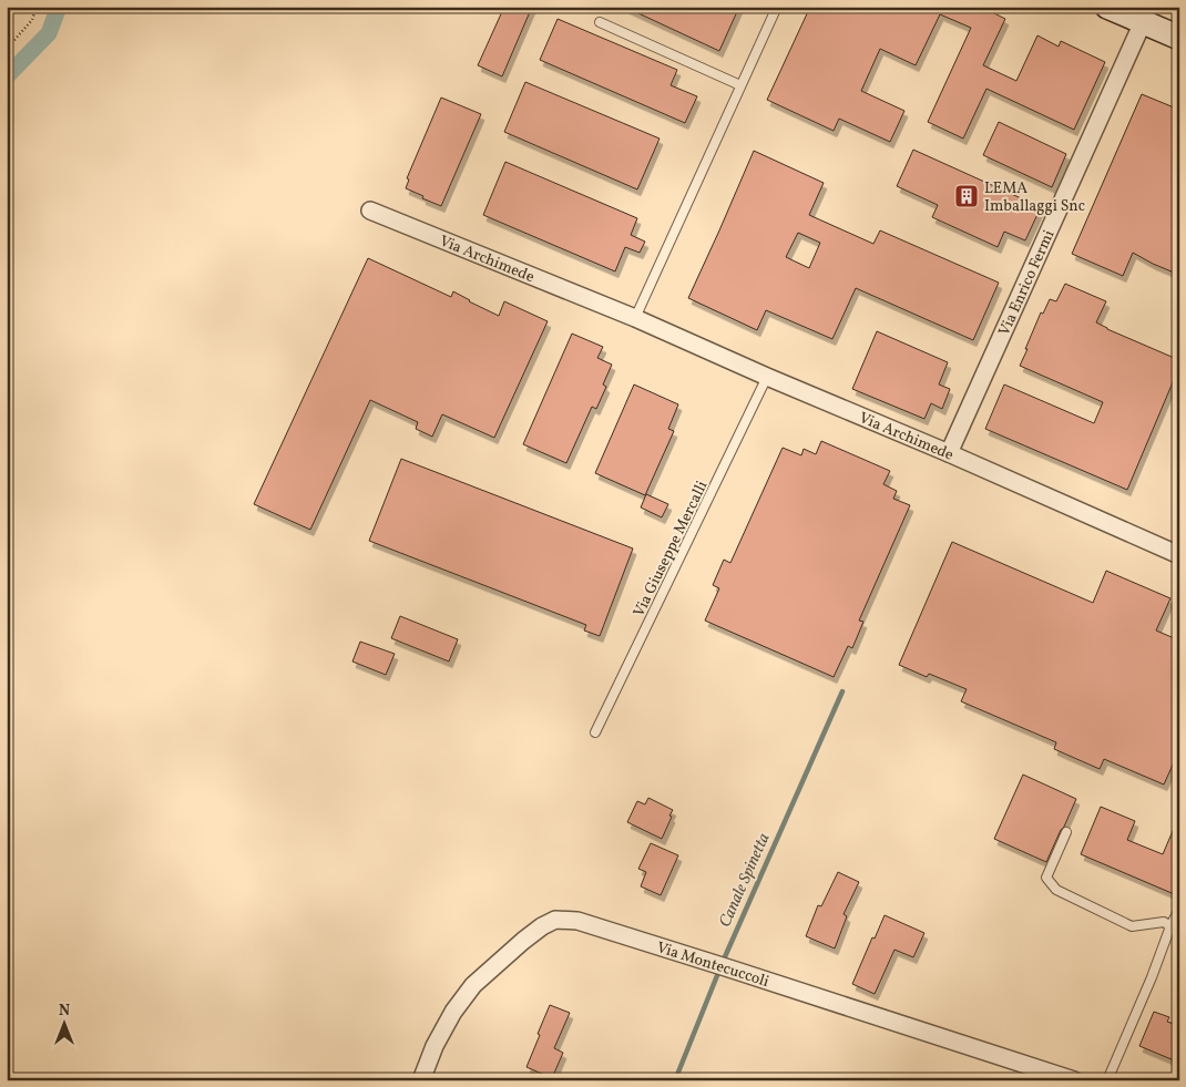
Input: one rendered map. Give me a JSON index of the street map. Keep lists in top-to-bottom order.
{
  "streets": {
    "street": ["Via Archimede", "Via Enrico Fermi", "Via Montecuccoli"],
    "lane": ["Via Giuseppe Mercalli"]
  },
  "crossings": [
    ["Via Archimede", "Via Enrico Fermi"],
    ["Via Archimede", "Via Giuseppe Mercalli"]
  ],
  "water": ["Canale Spinetta"],
  "places": {
    "building": ["LEMA Imballaggi Snc"]
  },
  "north": "top"
}
